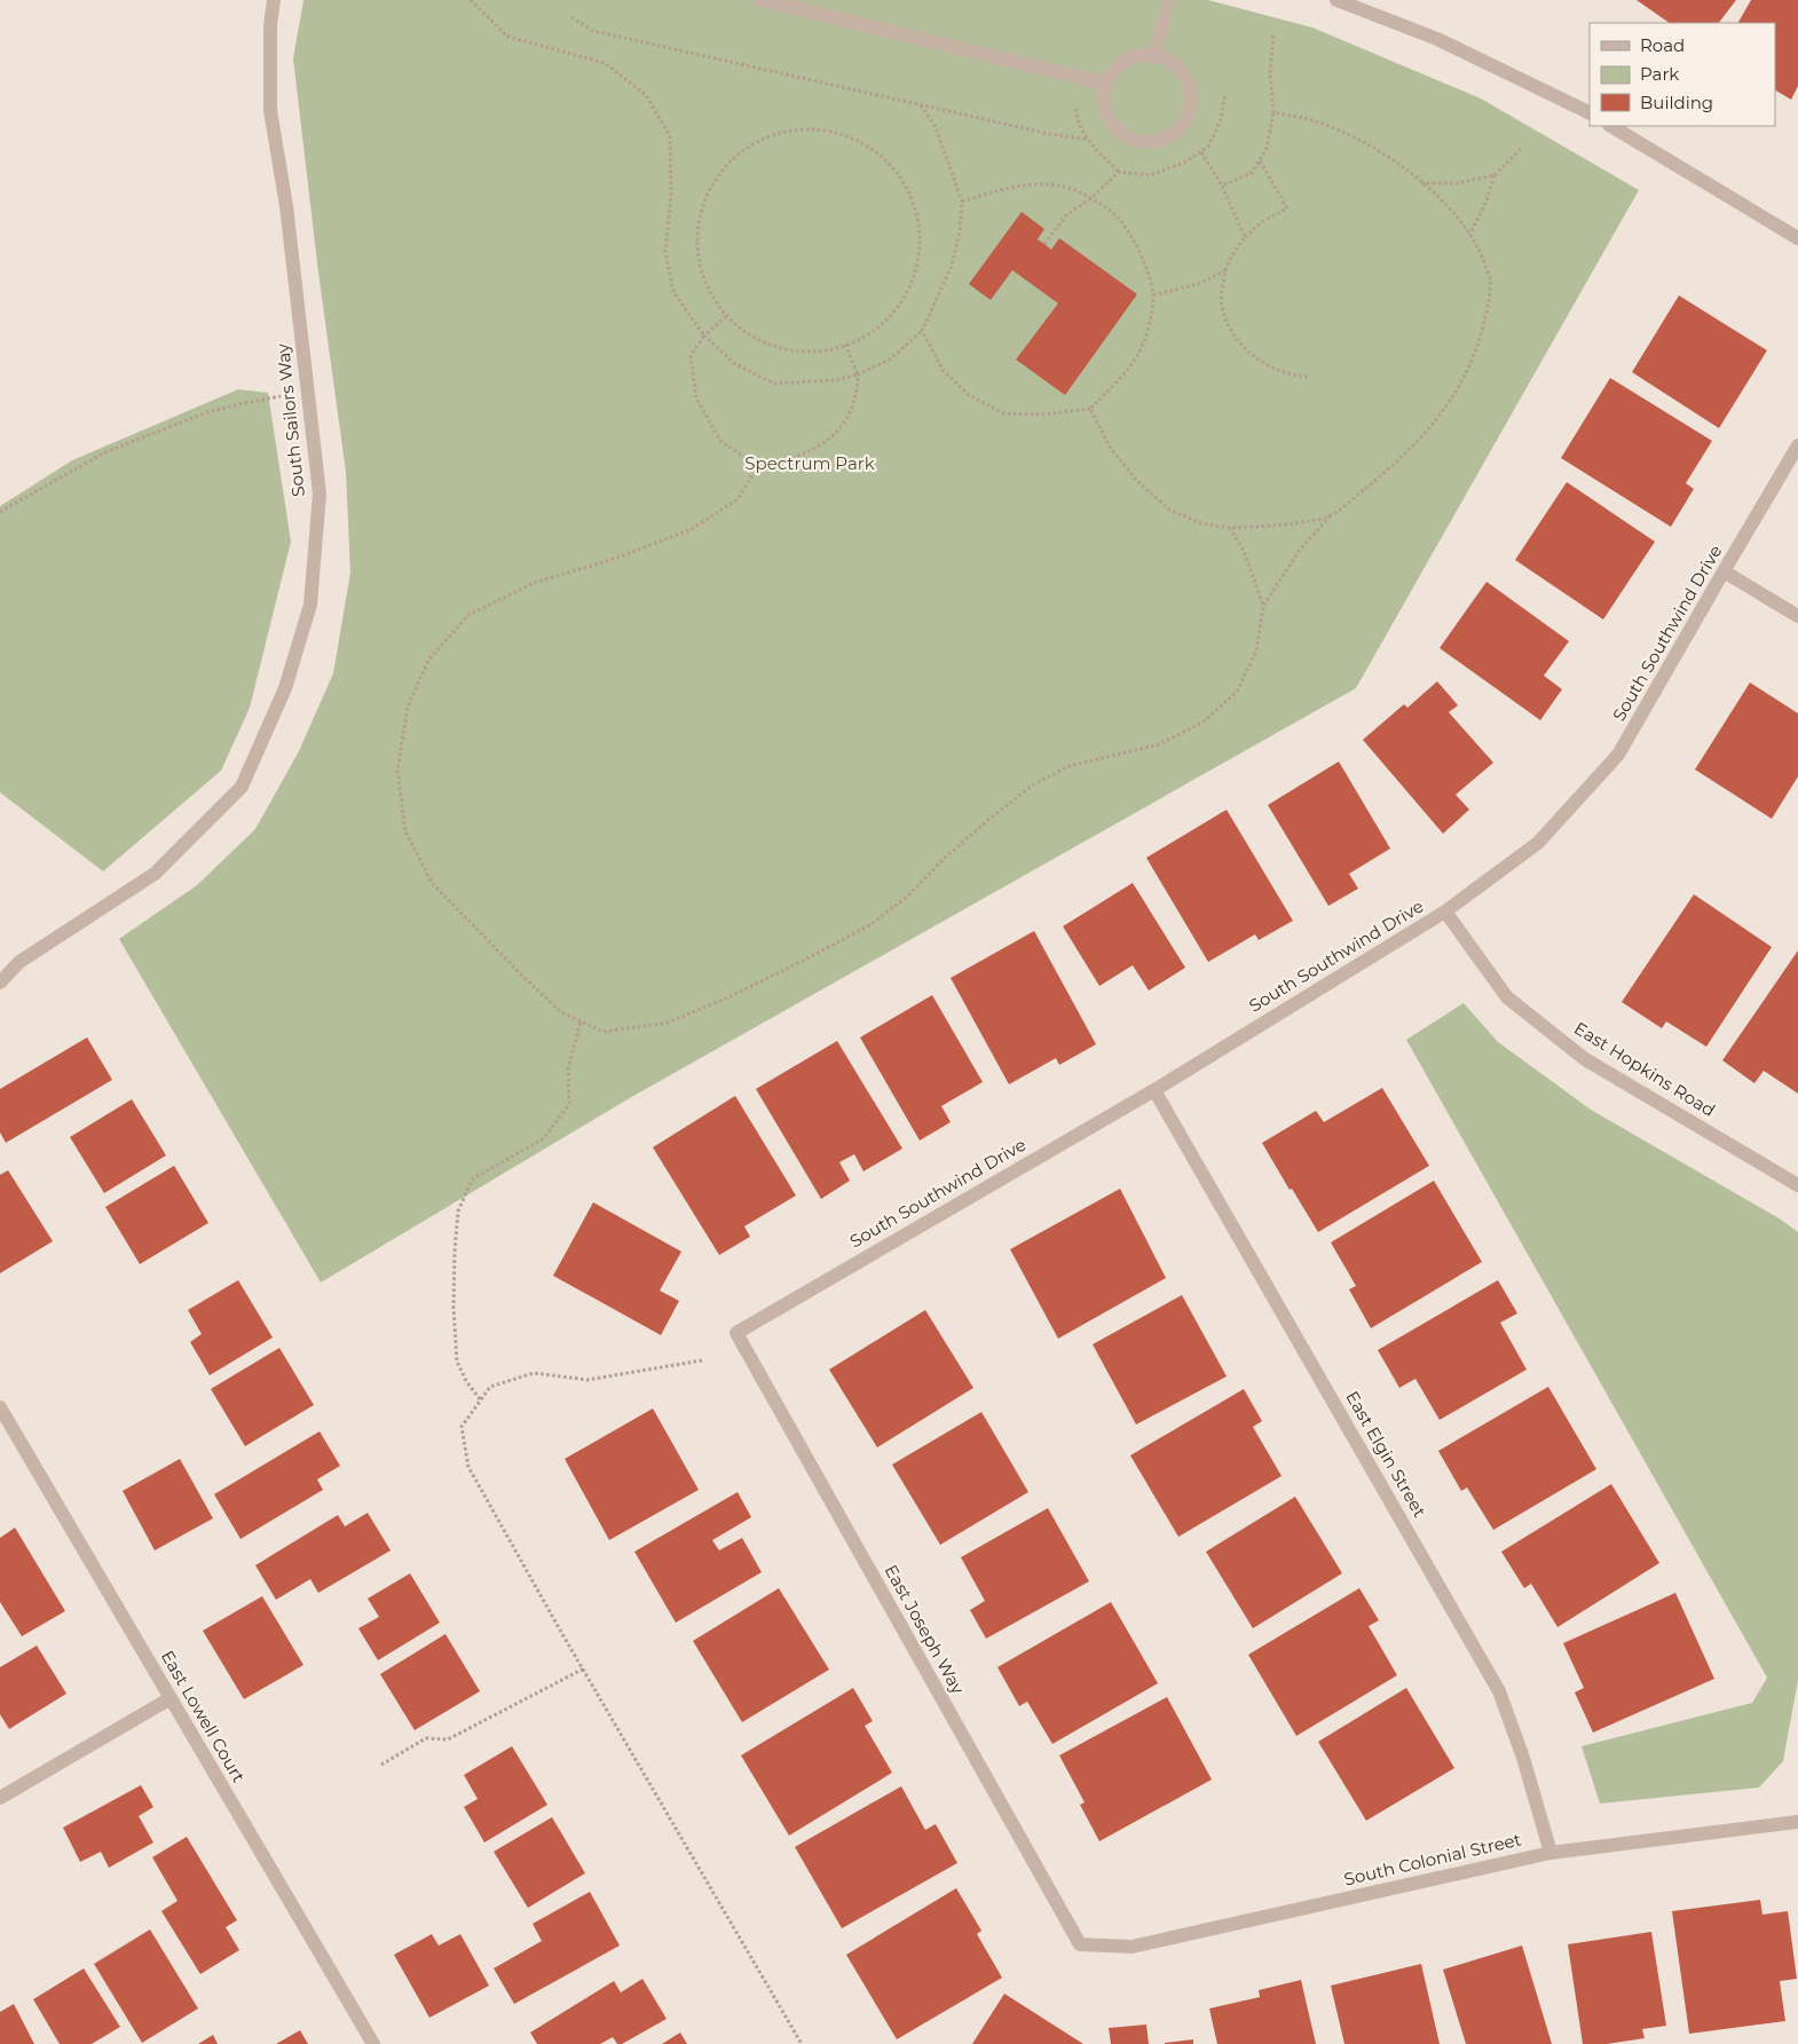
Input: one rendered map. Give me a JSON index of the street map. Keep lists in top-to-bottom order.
{
  "streets": {
    "street": [
      "South Sailors Way",
      "South Southwind Drive",
      "East Hopkins Road",
      "East Elgin Street",
      "East Joseph Way",
      "East Lowell Court",
      "South Colonial Street"
    ]
  },
  "crossings": [
    ["South Southwind Drive", "East Hopkins Road"],
    ["South Southwind Drive", "East Elgin Street"],
    ["South Southwind Drive", "East Joseph Way"],
    ["East Elgin Street", "South Colonial Street"],
    ["East Joseph Way", "South Colonial Street"]
  ],
  "parks": ["Spectrum Park"],
  "legend": ["Road", "Park", "Building"]
}
